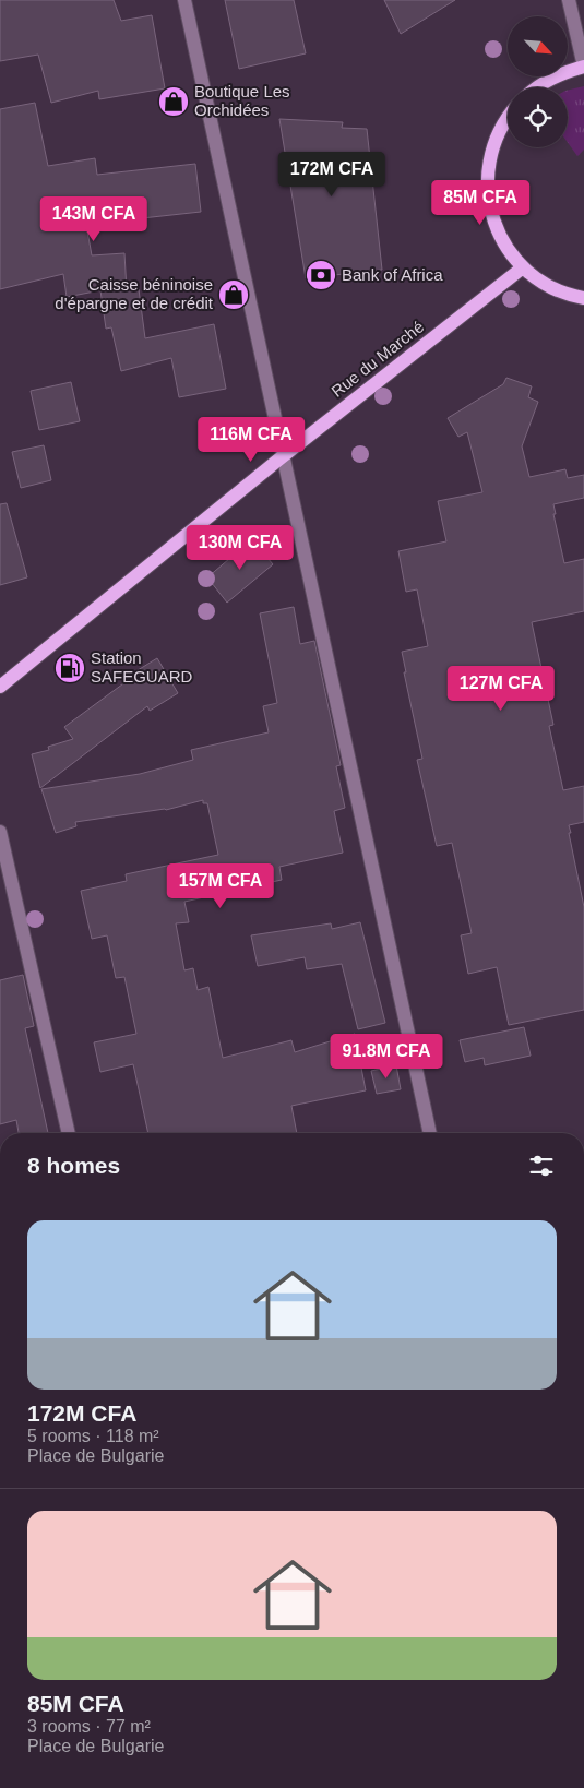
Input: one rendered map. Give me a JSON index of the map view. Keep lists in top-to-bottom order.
{
  "streets": {
    "main road": ["Rue du Marché"]
  },
  "places": {
    "shop": ["Boutique Les Orchidées", "Caisse béninoise d'épargne et de crédit"],
    "bank": ["Bank of Africa"],
    "fuel station": ["Station SAFEGUARD"]
  },
  "north": "bottom right",
  "page": {
    "price": [
      "172M CFA",
      "85M CFA",
      "143M CFA",
      "116M CFA",
      "130M CFA",
      "127M CFA",
      "157M CFA",
      "91.8M CFA"
    ],
    "heading": "8 homes",
    "list": [
      {
        "name": "172M CFA",
        "note": "5 rooms · 118 m² · Place de Bulgarie"
      },
      {
        "name": "85M CFA",
        "note": "3 rooms · 77 m² · Place de Bulgarie"
      }
    ]
  }
}
